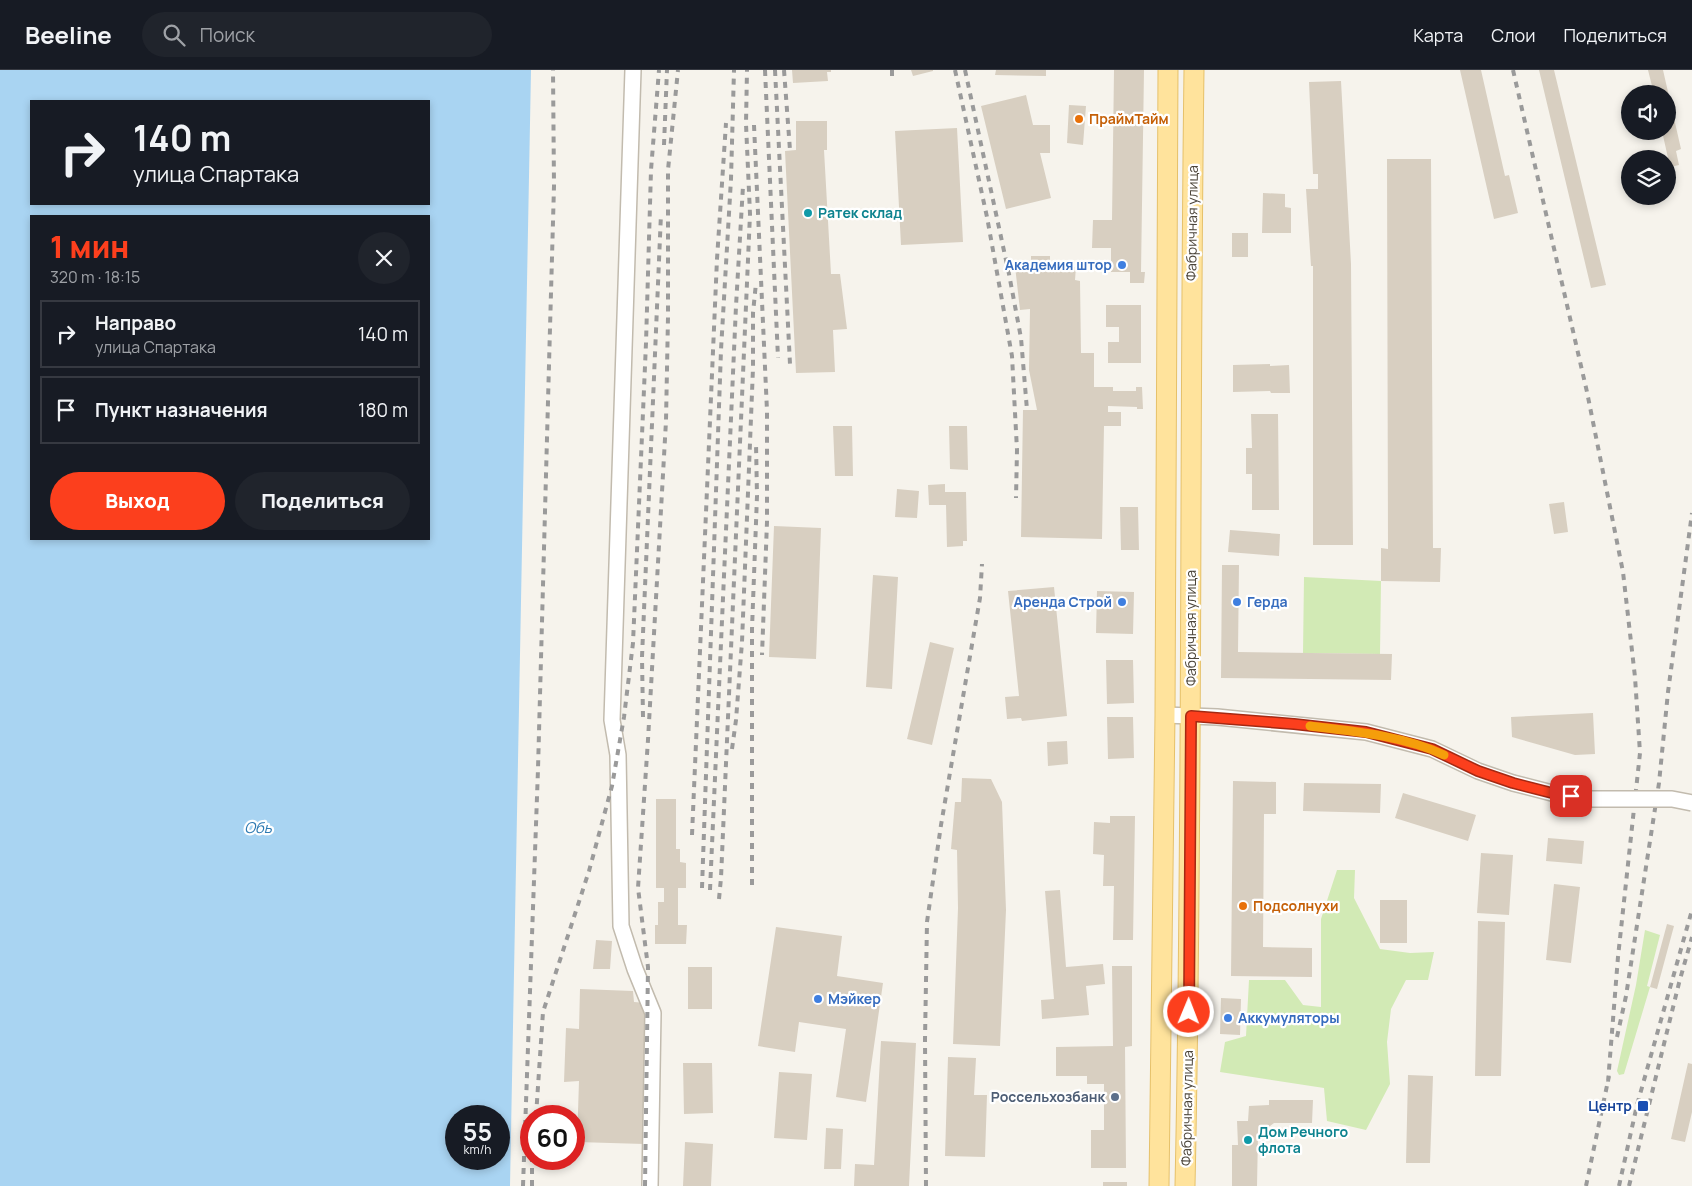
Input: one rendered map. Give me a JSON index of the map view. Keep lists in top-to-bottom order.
{
  "streets": {
    "main road": ["Фабричная улица"]
  },
  "water": ["Обь"],
  "places": {
    "other": [
      "ПраймТайм",
      "Ратек склад",
      "Академия штор",
      "Аренда Строй",
      "Герда",
      "Подсолнухи",
      "Мэйкер",
      "Аккумуляторы",
      "Россельхозбанк",
      "Дом Речного флота"
    ],
    "transit": ["Центр"]
  },
  "page": {
    "header": "Beeline",
    "search": "Поиск",
    "nav": ["Карта", "Слои", "Поделиться"],
    "turn": ["140 m", "улица Спартака"],
    "heading": ["1 мин", "320 m · 18:15"],
    "list": [
      {
        "name": "Направо",
        "note": "улица Спартака",
        "value": "140 m"
      },
      {
        "name": "Пункт назначения",
        "value": "180 m"
      }
    ],
    "buttons": ["Выход", "Поделиться"],
    "speed": "55 km/h",
    "limit": "60"
  }
}
